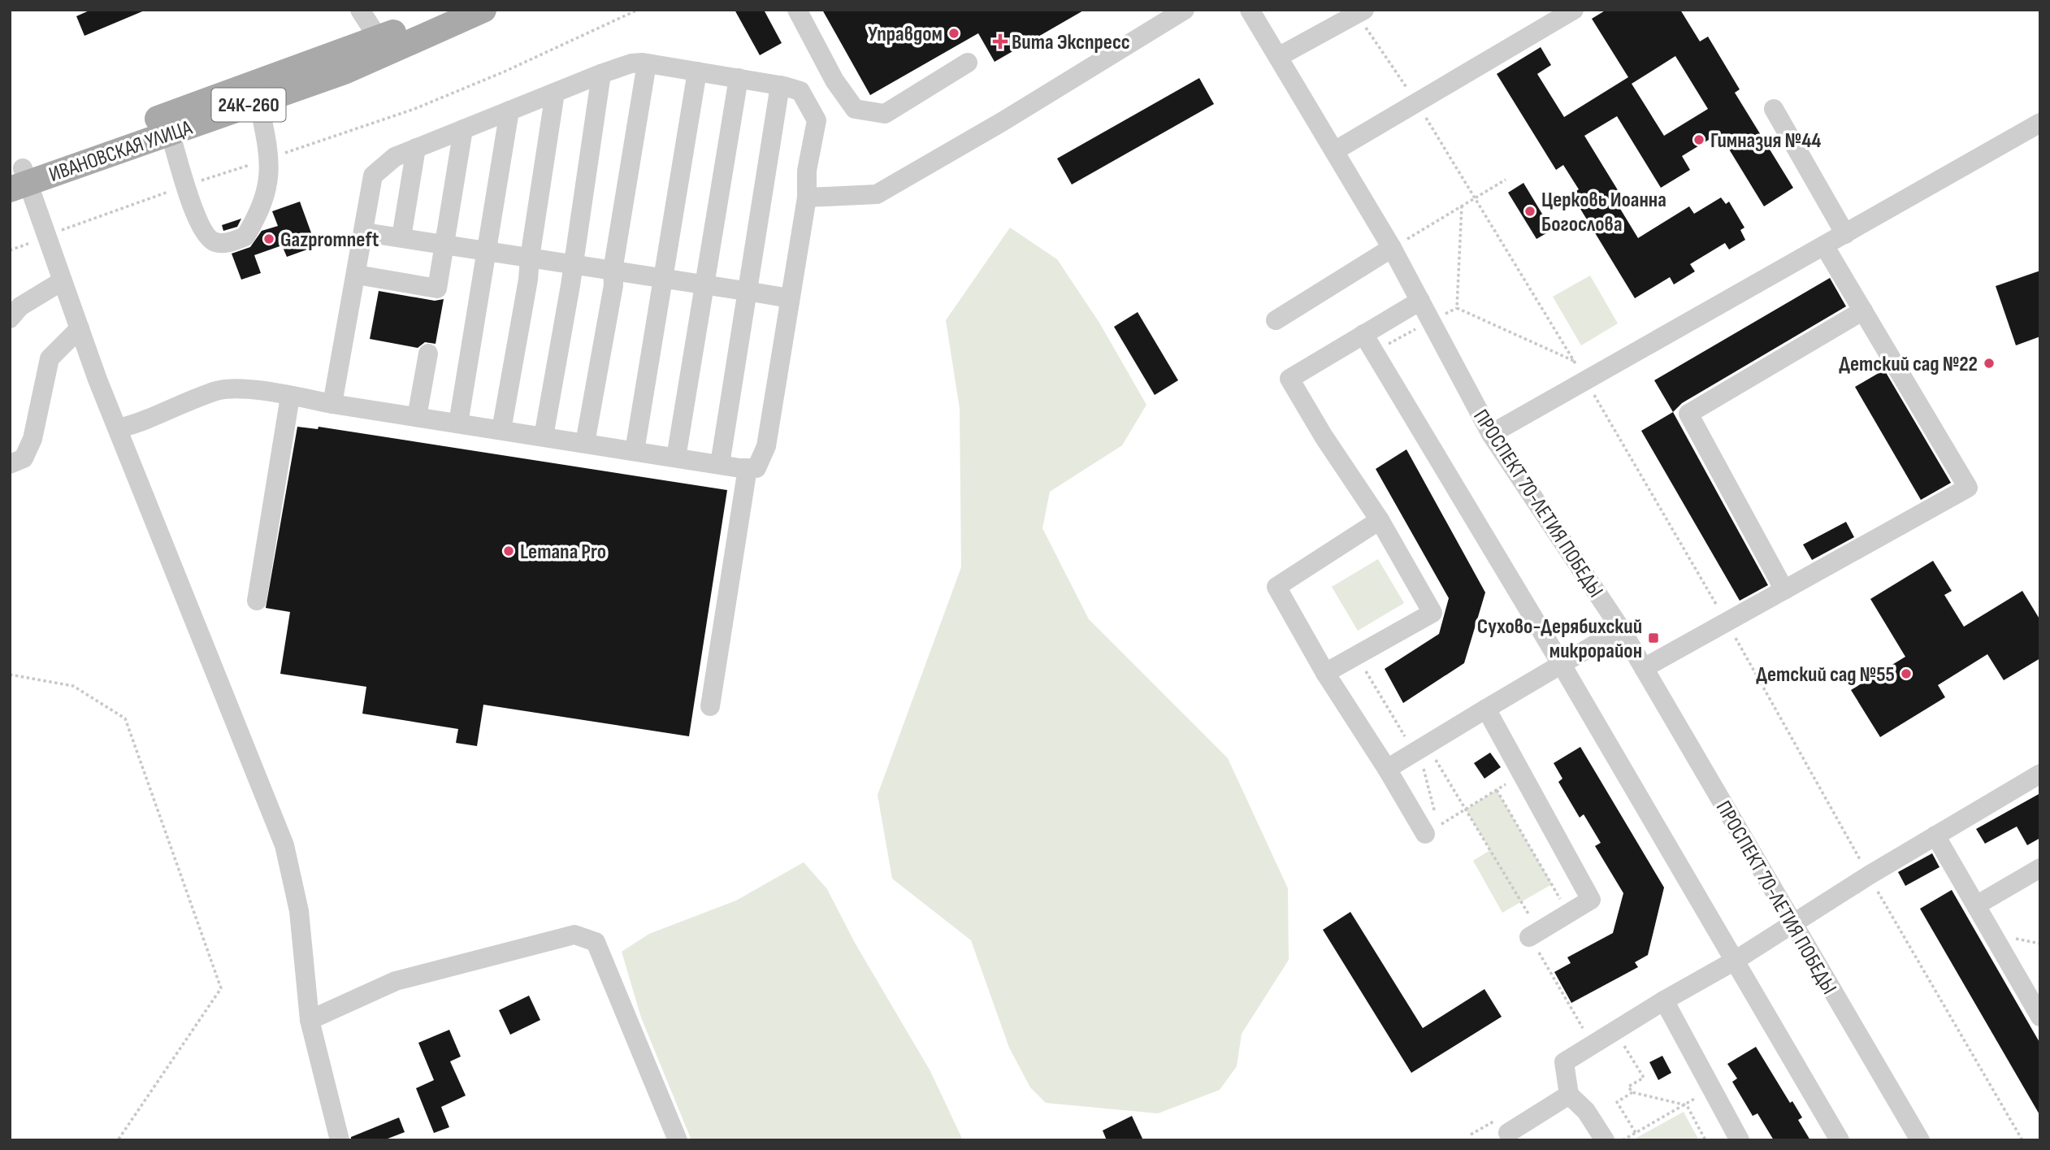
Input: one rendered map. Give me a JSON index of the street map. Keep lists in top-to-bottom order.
{
  "streets": {
    "main road": ["24К-260", "ИВАНОВСКАЯ УЛИЦА"],
    "street": ["ПРОСПЕКТ 70-ЛЕТИЯ ПОБЕДЫ"]
  },
  "crossings": [
    ["24К-260", "ИВАНОВСКАЯ УЛИЦА"]
  ],
  "places": {
    "other": [
      "Управдом",
      "Гимназия №44",
      "Церковь Иоанна Богослова",
      "Gazpromneft",
      "Детский сад №22",
      "Lemana Pro",
      "Детский сад №55"
    ],
    "health": ["Вита Экспресс"],
    "transit": ["Сухово-Дерябихский микрорайон"]
  }
}
